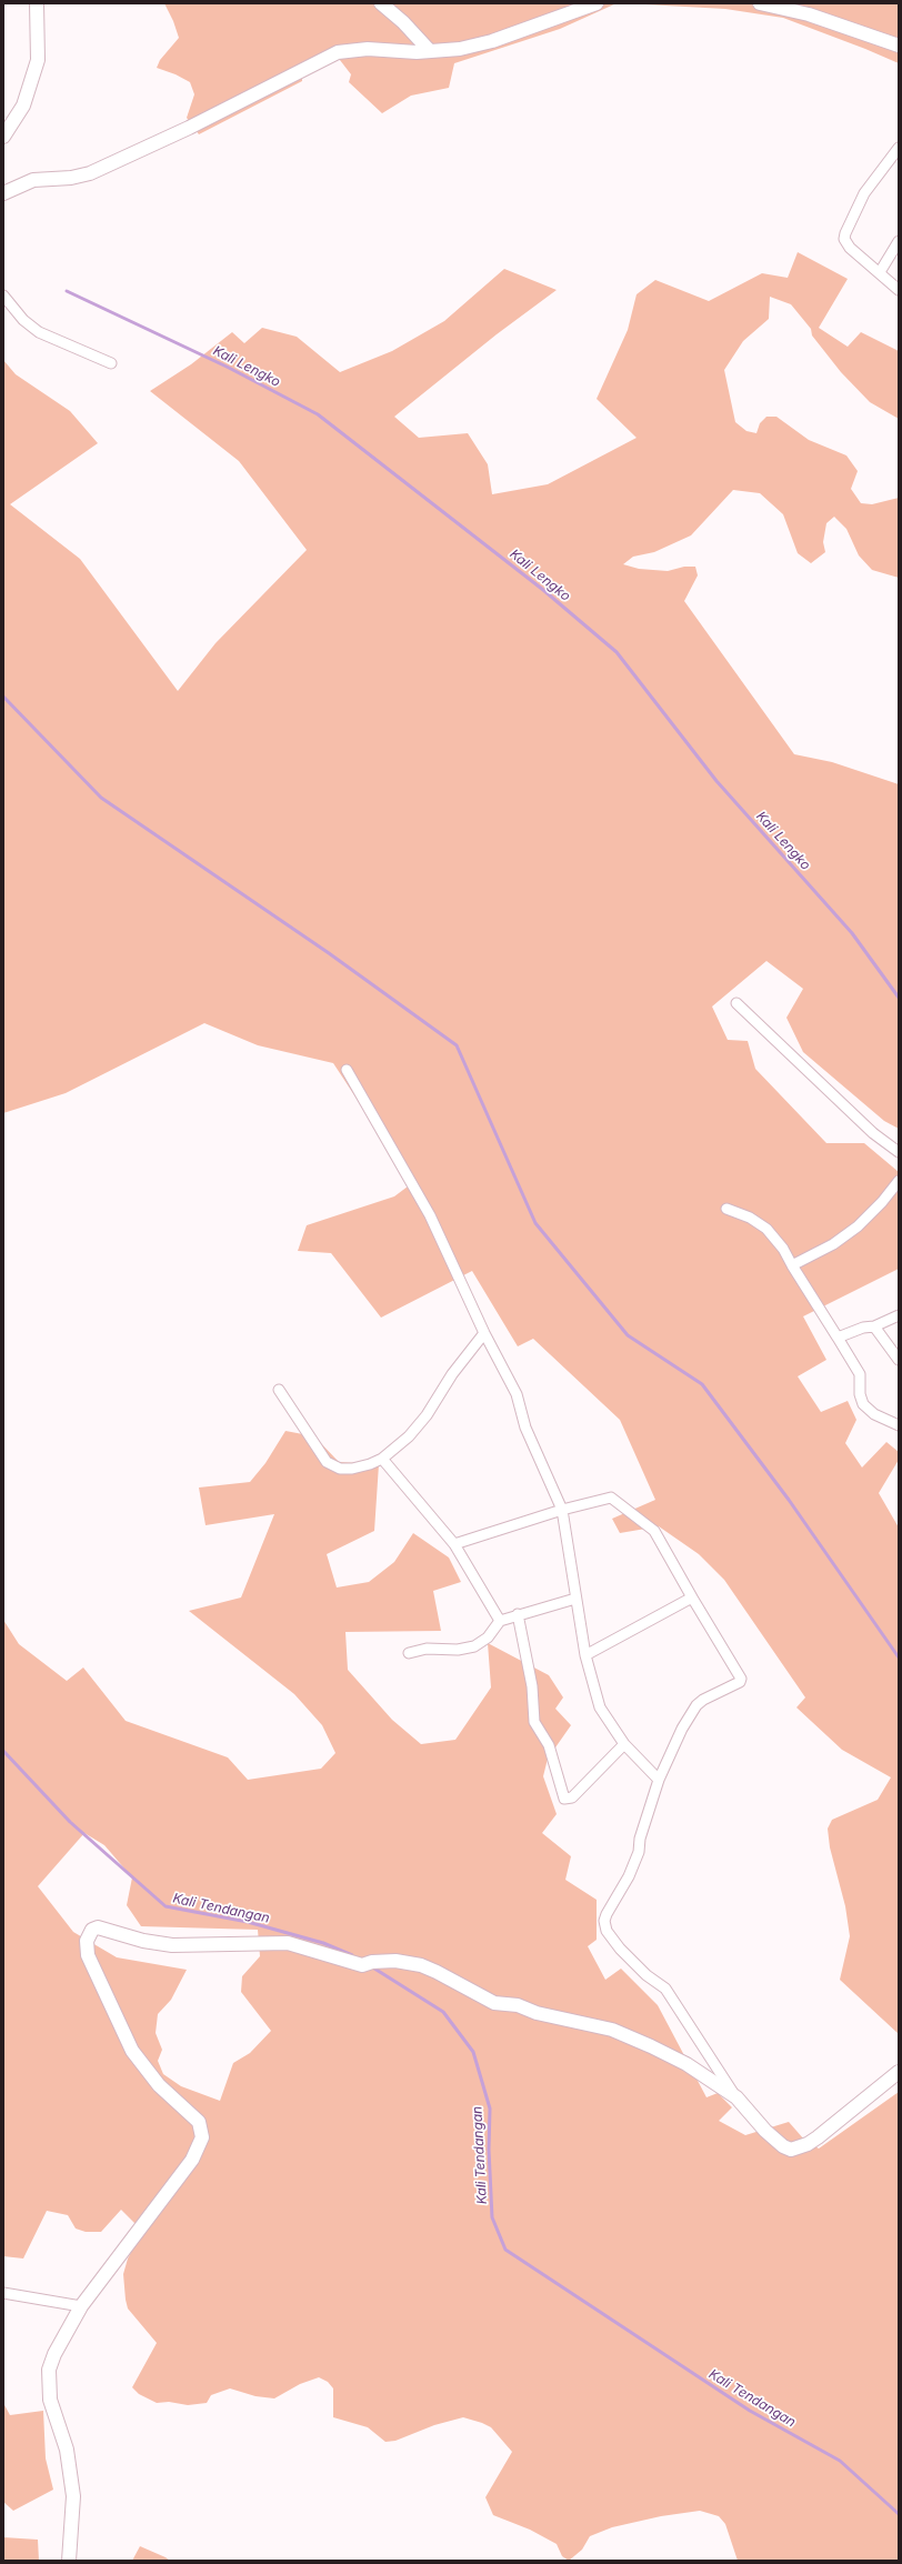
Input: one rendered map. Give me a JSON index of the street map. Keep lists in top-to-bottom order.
{
  "water": ["Kali Lengko", "Kali Tendangan"]
}
